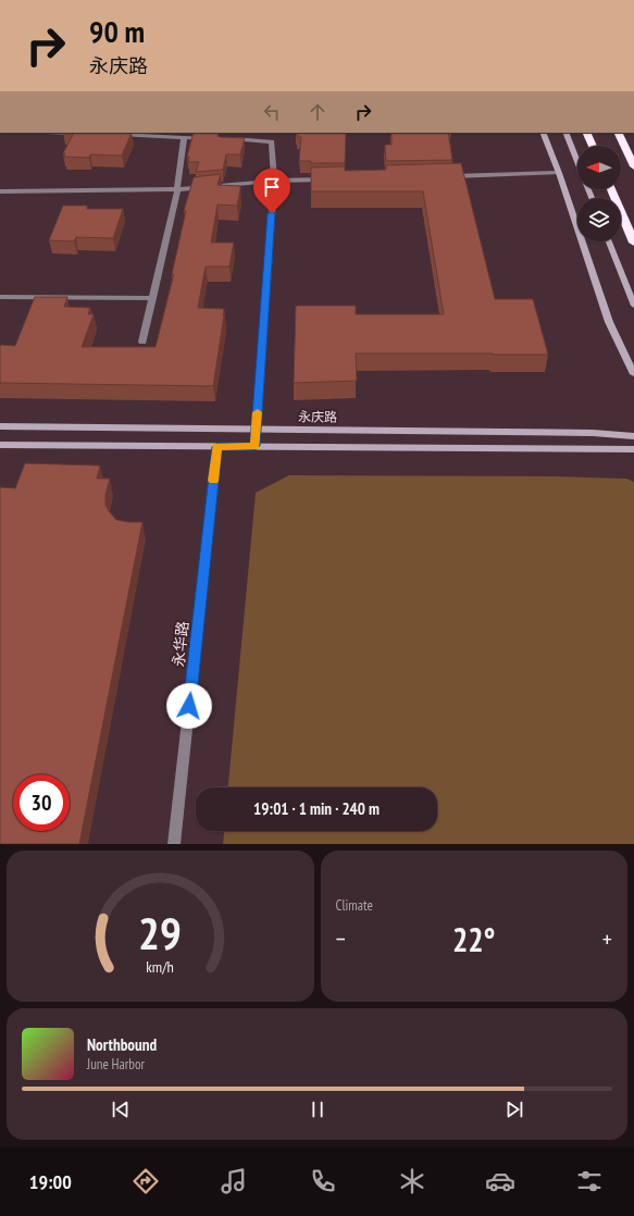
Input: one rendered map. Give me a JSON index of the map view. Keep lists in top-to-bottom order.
{
  "streets": {
    "street": ["永庆路", "永华路"]
  },
  "north": "left",
  "page": {
    "turn": ["90 m", "永庆路"],
    "limit": "30",
    "trip": "19:01 · 1 min · 240 m",
    "tile": "Climate",
    "heat": ["−", "22°", "+"],
    "song": ["Northbound", "June Harbor"],
    "tabs": "19:00",
    "gauge": ["29", "km/h"]
  }
}
